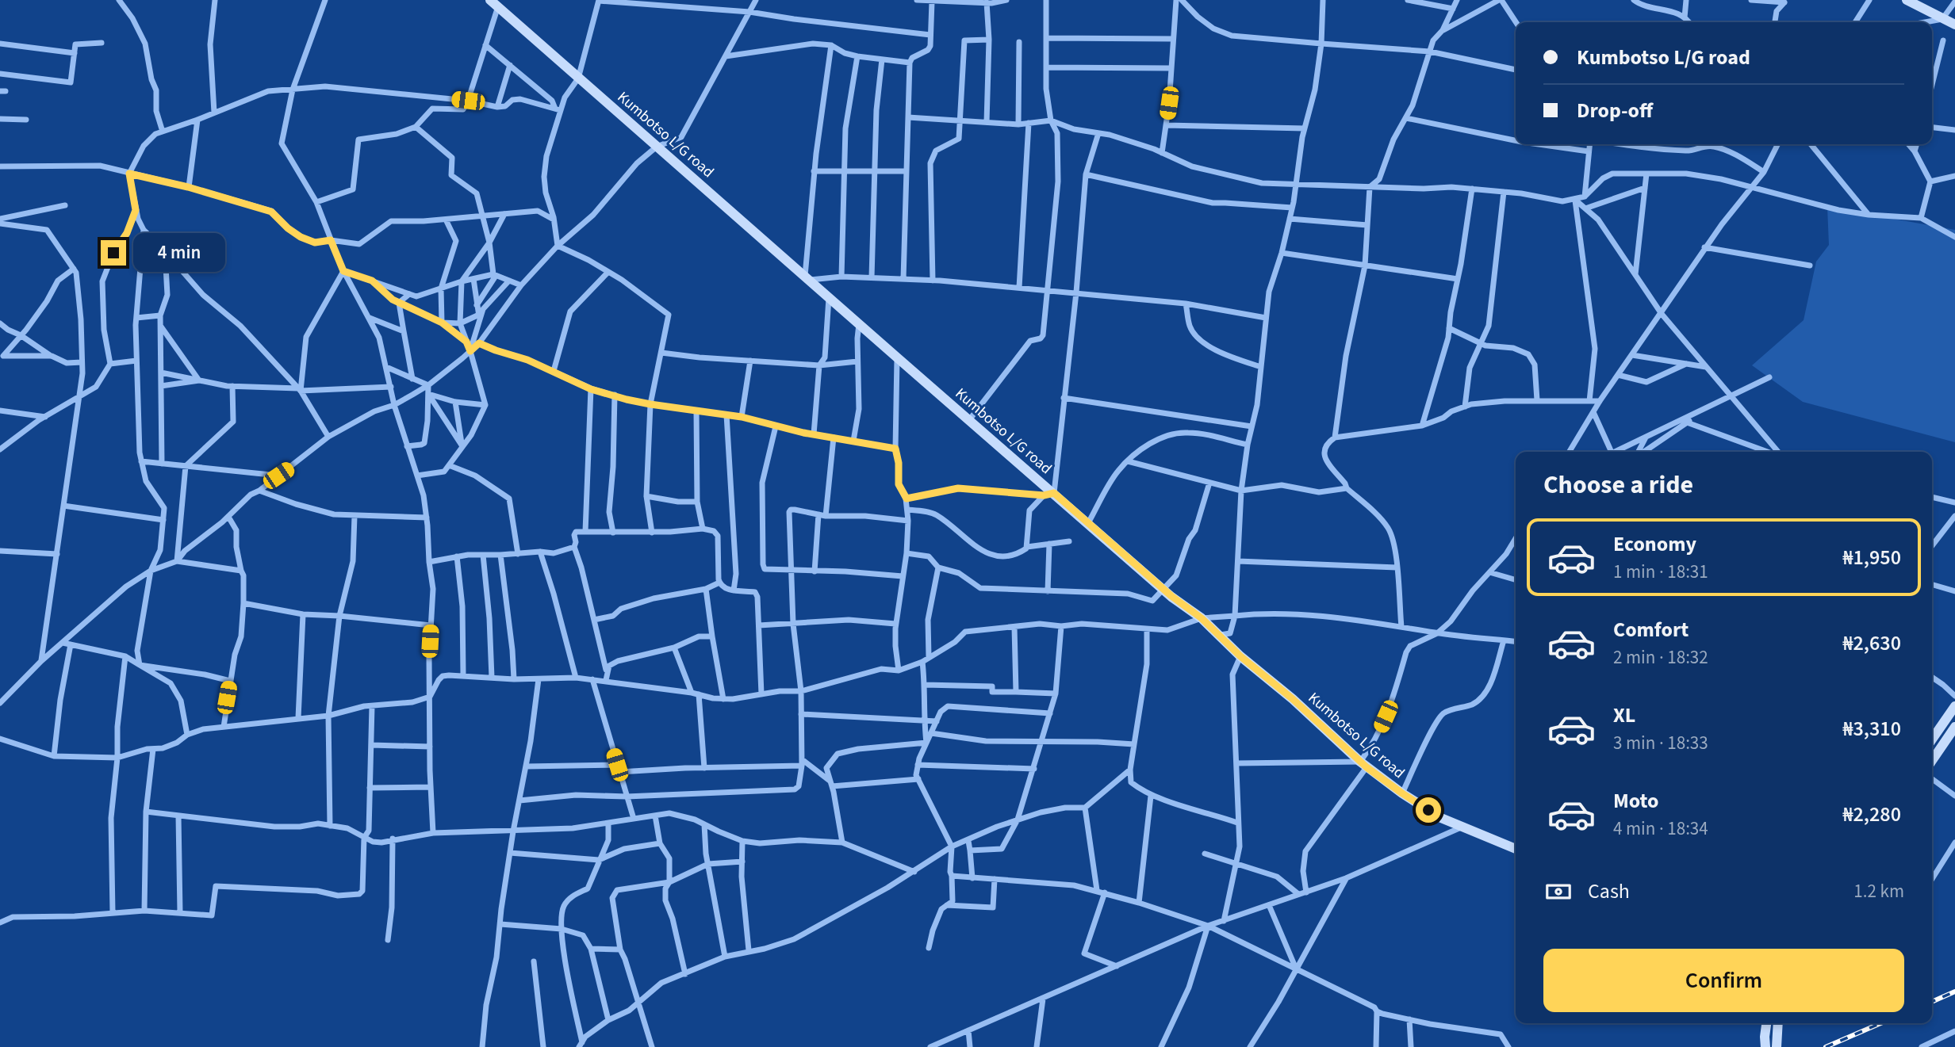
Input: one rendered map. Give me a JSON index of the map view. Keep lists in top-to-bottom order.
{
  "streets": {
    "main road": ["Kumbotso L/G road"]
  },
  "page": {
    "banner": ["Kumbotso L/G road", "Drop-off"],
    "bubble": "4 min",
    "heading": "Choose a ride",
    "list": [
      {
        "name": "Economy",
        "note": "1 min · 18:31",
        "value": "₦1,950"
      },
      {
        "name": "Comfort",
        "note": "2 min · 18:32",
        "value": "₦2,630"
      },
      {
        "name": "XL",
        "note": "3 min · 18:33",
        "value": "₦3,310"
      },
      {
        "name": "Moto",
        "note": "4 min · 18:34",
        "value": "₦2,280"
      }
    ],
    "pay": ["Cash", "1.2 km"],
    "buttons": "Confirm"
  }
}
